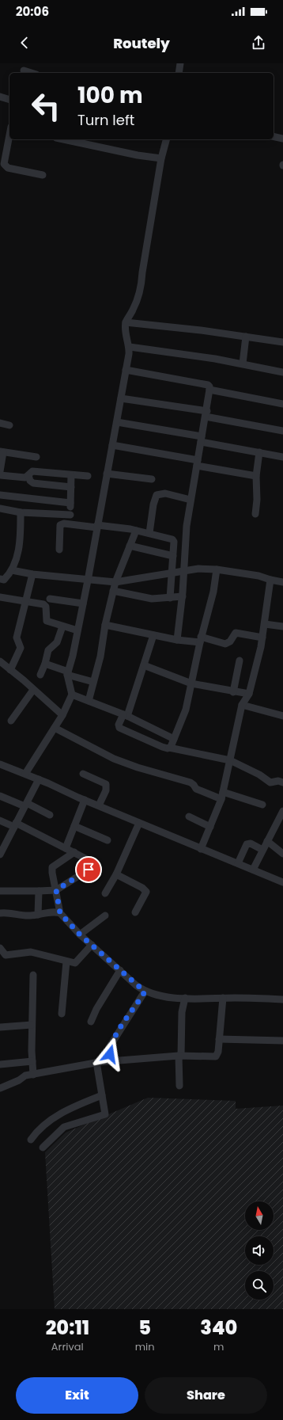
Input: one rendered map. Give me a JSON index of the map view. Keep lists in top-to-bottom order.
{
  "north": "top",
  "page": {
    "status": "20:06",
    "header": "Routely",
    "turn": ["100 m", "Turn left"],
    "eta": [
      "20:11",
      "Arrival",
      "5",
      "min",
      "340",
      "m"
    ],
    "buttons": ["Exit", "Share"]
  }
}
